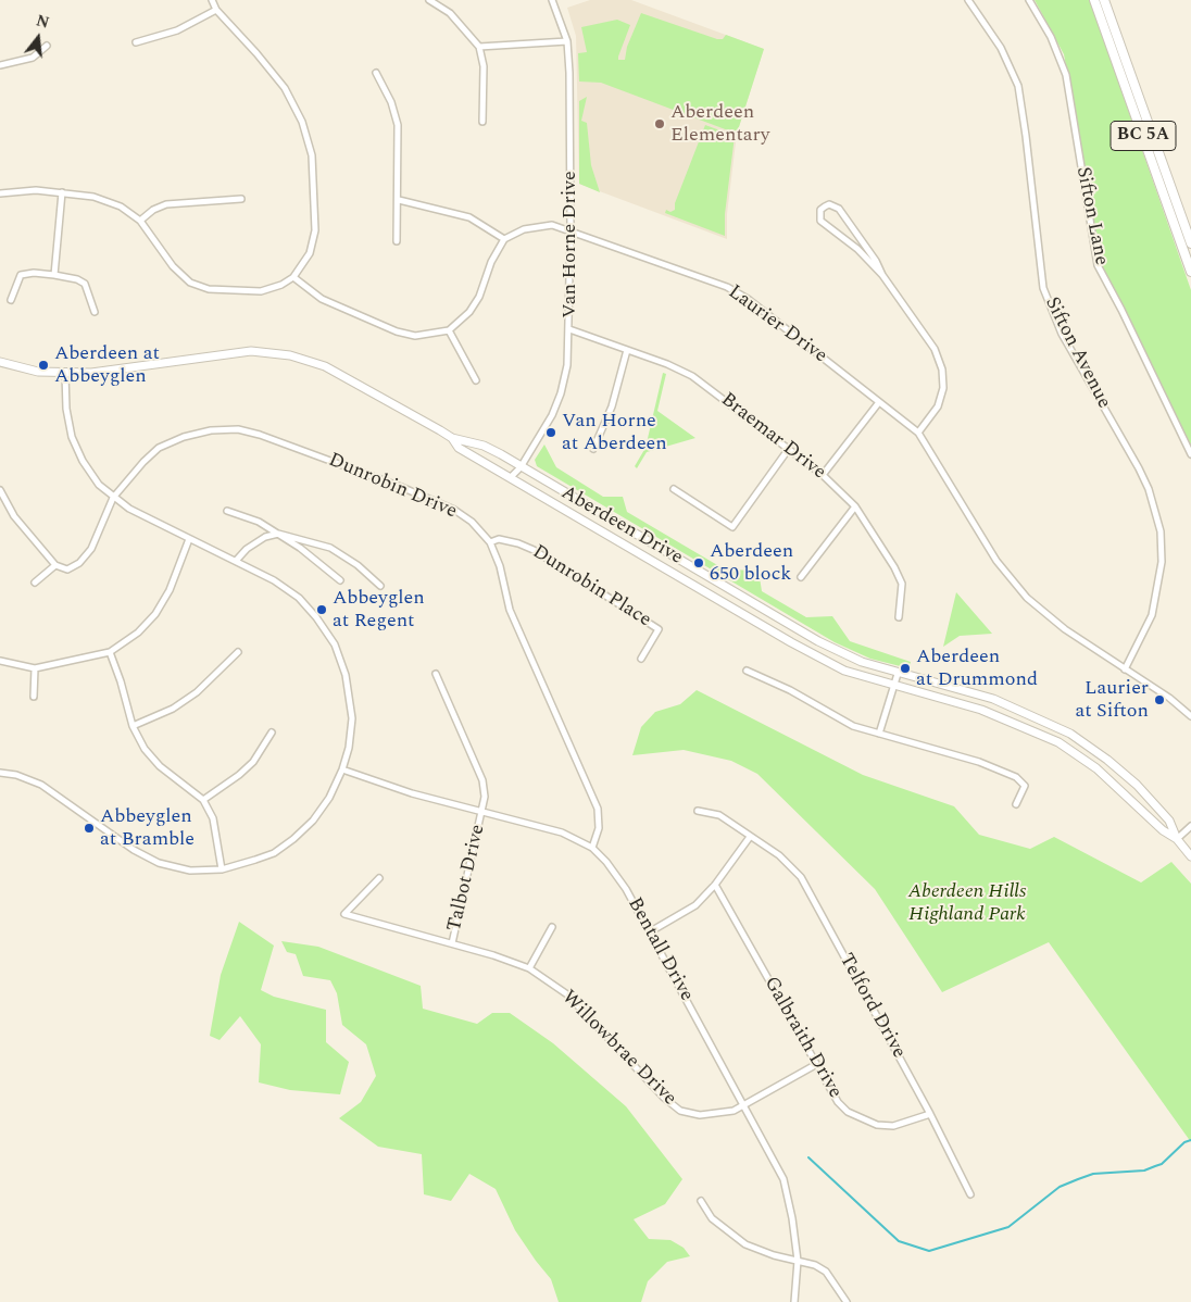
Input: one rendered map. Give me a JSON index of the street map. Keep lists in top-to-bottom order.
{
  "streets": {
    "main road": ["BC 5A", "Aberdeen Drive"],
    "street": [
      "Sifton Lane",
      "Van Horne Drive",
      "Laurier Drive",
      "Sifton Avenue",
      "Braemar Drive",
      "Dunrobin Drive",
      "Dunrobin Place",
      "Talbot Drive",
      "Bentall Drive",
      "Telford Drive",
      "Galbraith Drive",
      "Willowbrae Drive"
    ]
  },
  "crossings": [
    ["Van Horne Drive", "Laurier Drive"],
    ["Van Horne Drive", "Braemar Drive"],
    ["Van Horne Drive", "Aberdeen Drive"],
    ["Laurier Drive", "Sifton Avenue"],
    ["Dunrobin Drive", "Dunrobin Place"],
    ["Dunrobin Drive", "Bentall Drive"],
    ["Talbot Drive", "Bentall Drive"],
    ["Talbot Drive", "Willowbrae Drive"],
    ["Bentall Drive", "Willowbrae Drive"],
    ["Telford Drive", "Galbraith Drive"],
    ["Galbraith Drive", "Willowbrae Drive"]
  ],
  "parks": ["Aberdeen Hills Highland Park"],
  "places": [
    "Aberdeen Elementary",
    "Aberdeen at Abbeyglen",
    "Van Horne at Aberdeen",
    "Aberdeen 650 block",
    "Abbeyglen at Regent",
    "Aberdeen at Drummond",
    "Laurier at Sifton",
    "Abbeyglen at Bramble"
  ],
  "north": "top"
}
